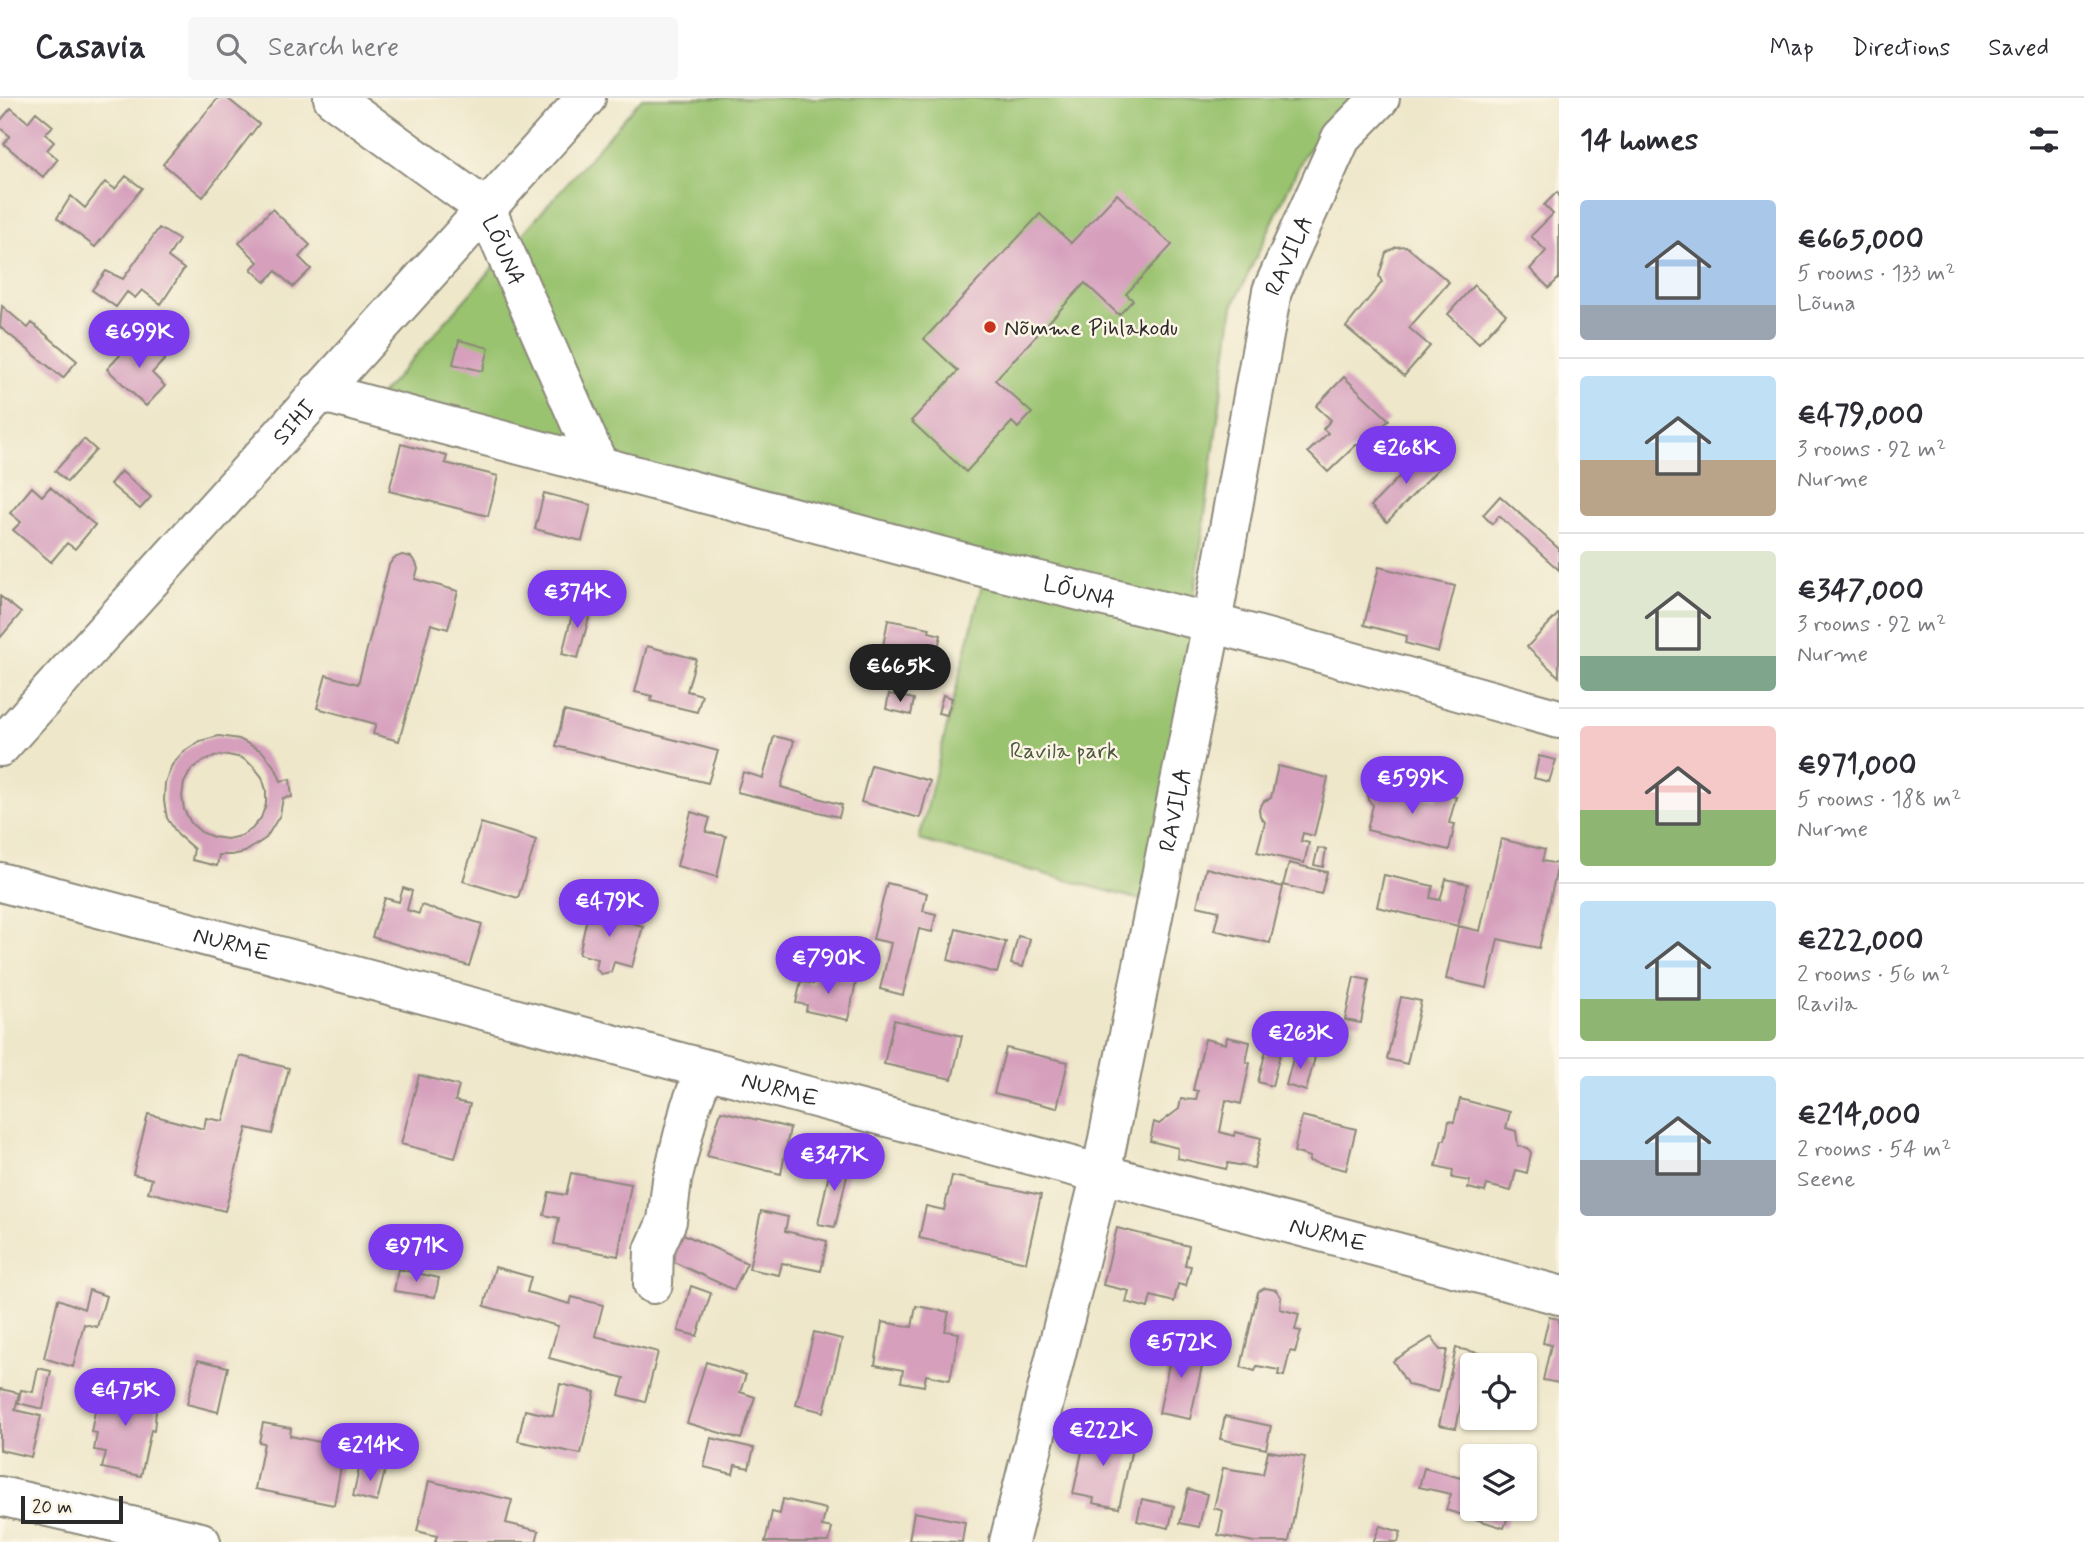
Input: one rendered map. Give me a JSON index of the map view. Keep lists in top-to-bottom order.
{
  "streets": {
    "street": [
      "LÕUNA",
      "RAVILA",
      "SIHI",
      "NURME"
    ]
  },
  "crossings": [
    ["LÕUNA", "RAVILA"],
    ["LÕUNA", "SIHI"],
    ["RAVILA", "NURME"]
  ],
  "parks": ["Ravila park"],
  "places": ["Nõmme Pihlakodu"],
  "scale_bar": "20 m",
  "page": {
    "header": "Casavia",
    "search": "Search here",
    "nav": ["Map", "Directions", "Saved"],
    "heading": "14 homes",
    "list": [
      {
        "name": "€665,000",
        "note": "5 rooms · 133 m² · Lõuna"
      },
      {
        "name": "€479,000",
        "note": "3 rooms · 92 m² · Nurme"
      },
      {
        "name": "€347,000",
        "note": "3 rooms · 92 m² · Nurme"
      },
      {
        "name": "€971,000",
        "note": "5 rooms · 188 m² · Nurme"
      },
      {
        "name": "€222,000",
        "note": "2 rooms · 56 m² · Ravila"
      },
      {
        "name": "€214,000",
        "note": "2 rooms · 54 m² · Seene"
      }
    ],
    "price": [
      "€699K",
      "€268K",
      "€374K",
      "€665K",
      "€599K",
      "€479K",
      "€790K",
      "€263K",
      "€347K",
      "€971K",
      "€572K",
      "€475K",
      "€222K",
      "€214K"
    ],
    "scale": "20 m"
  }
}
